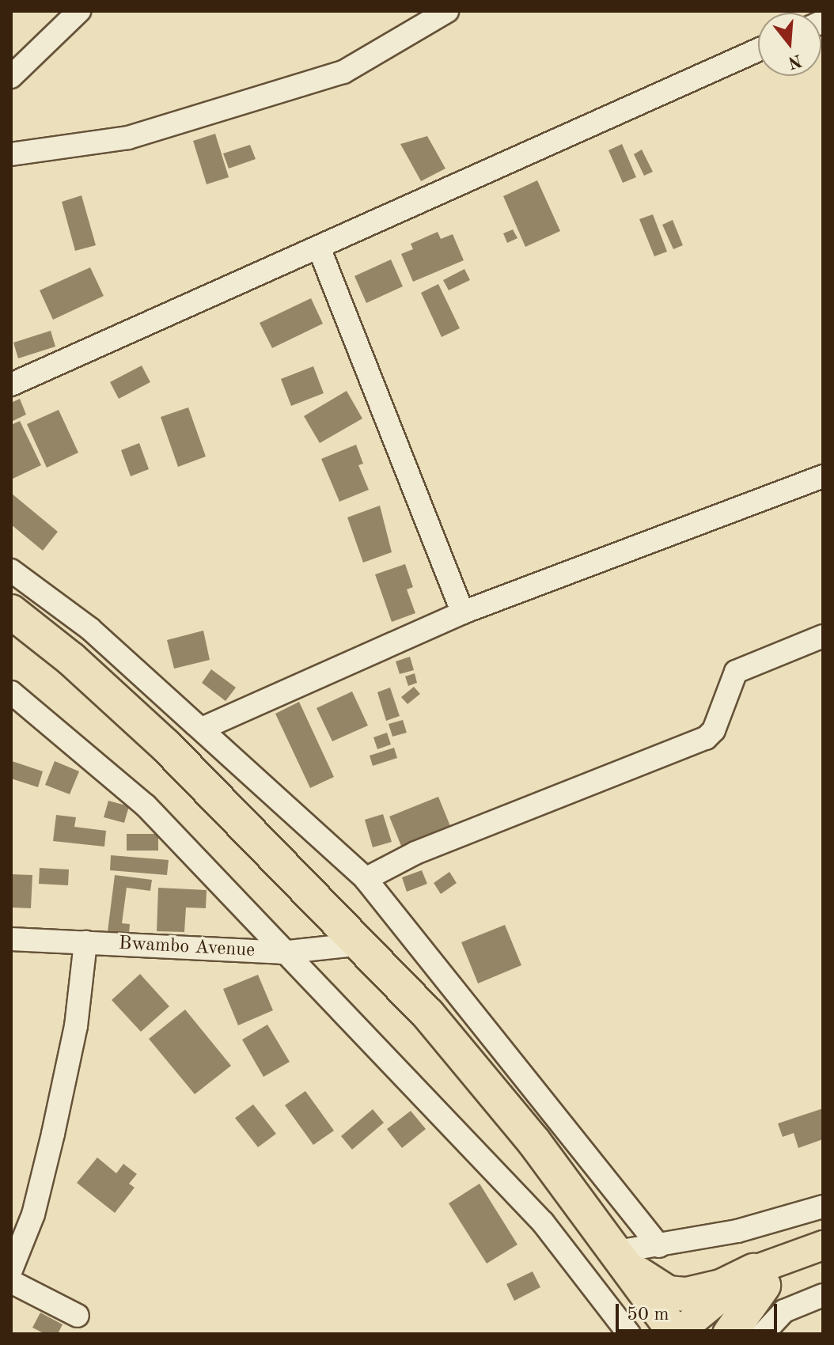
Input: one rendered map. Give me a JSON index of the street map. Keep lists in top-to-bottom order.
{
  "streets": {
    "street": ["Bwambo Avenue"]
  },
  "scale_bar": "50 m",
  "north": "bottom"
}
